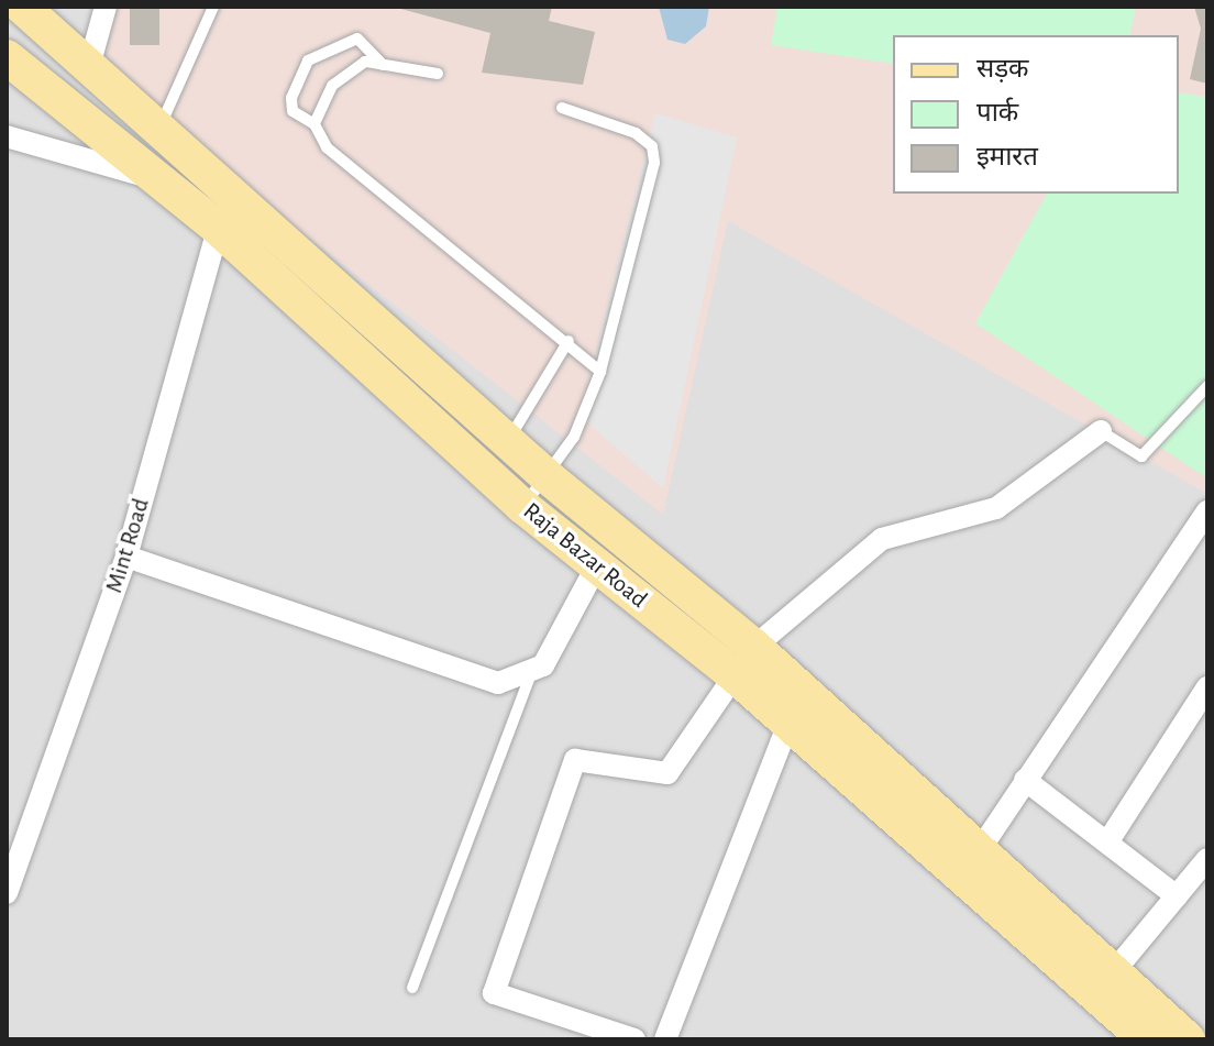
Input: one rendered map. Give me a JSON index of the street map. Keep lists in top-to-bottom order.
{
  "streets": {
    "main road": ["Raja Bazar Road"],
    "street": ["Mint Road"]
  },
  "crossings": [
    ["Mint Road", "Raja Bazar Road"]
  ],
  "legend": ["सड़क", "पार्क", "इमारत"]
}
